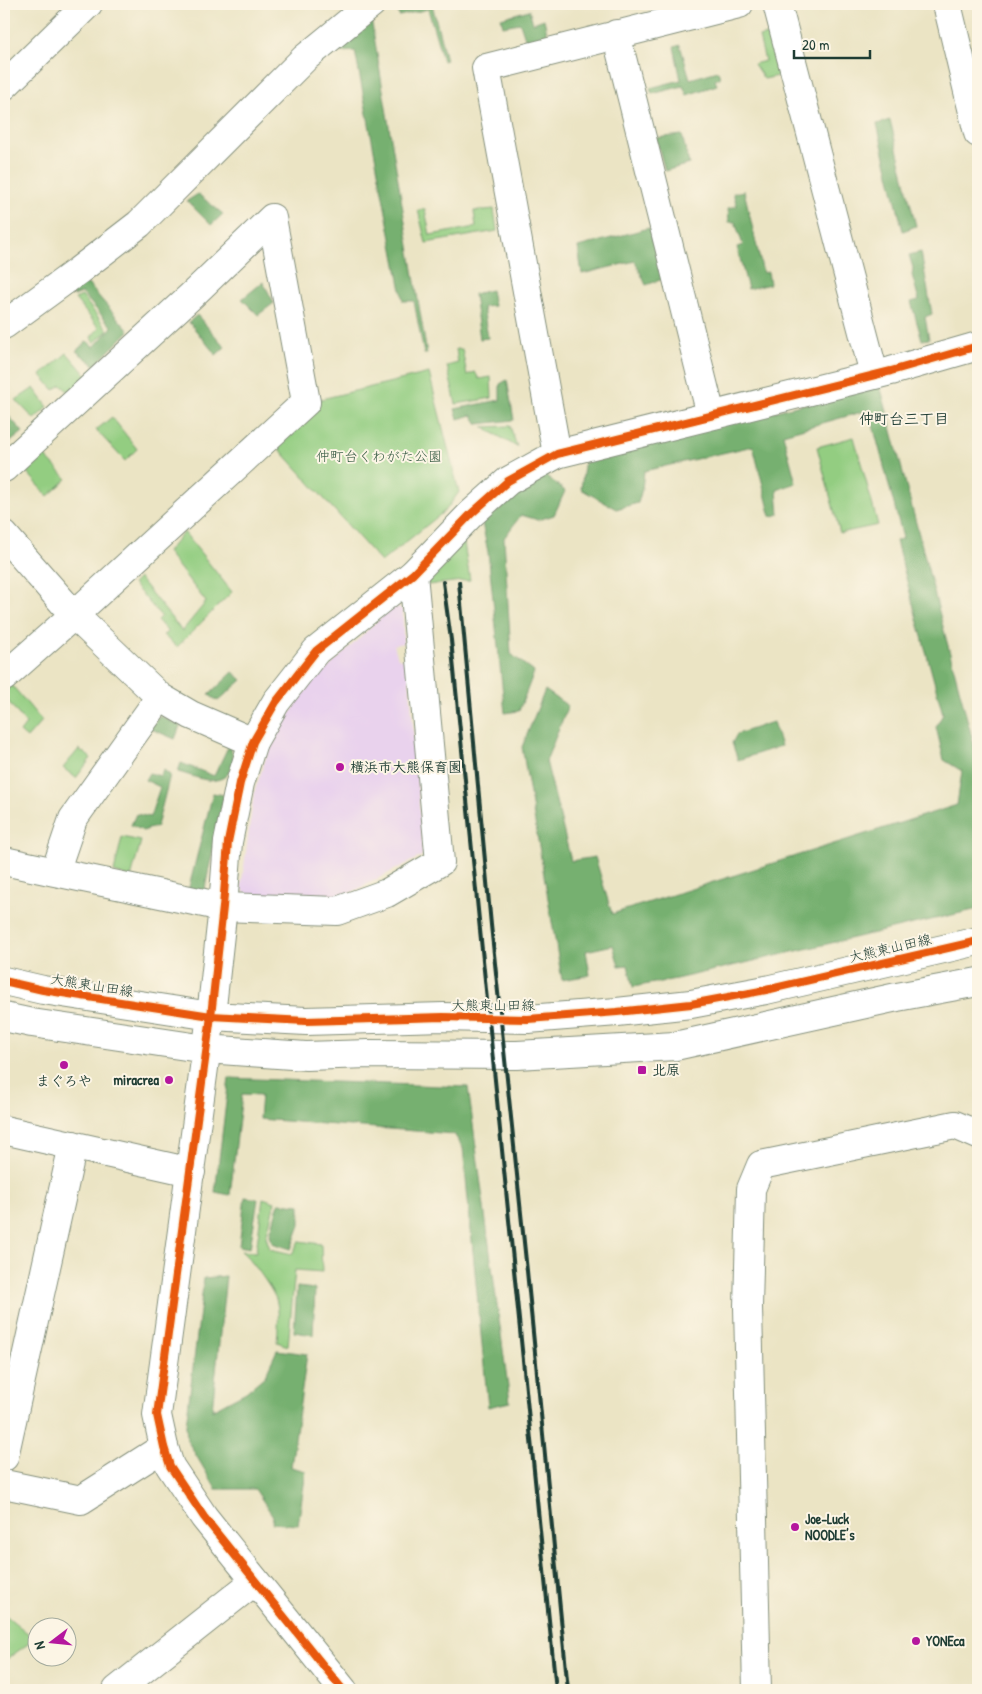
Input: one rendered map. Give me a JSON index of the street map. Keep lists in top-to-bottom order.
{
  "streets": {
    "street": ["大熊東山田線"]
  },
  "districts": ["仲町台三丁目"],
  "parks": ["仲町台くわがた公園"],
  "places": {
    "other": [
      "横浜市大熊保育園",
      "まぐろや",
      "miracrea",
      "Joe-Luck NOODLE’s",
      "YONEca"
    ],
    "transit": ["北原"]
  },
  "scale_bar": "20 m",
  "north": "left"
}
